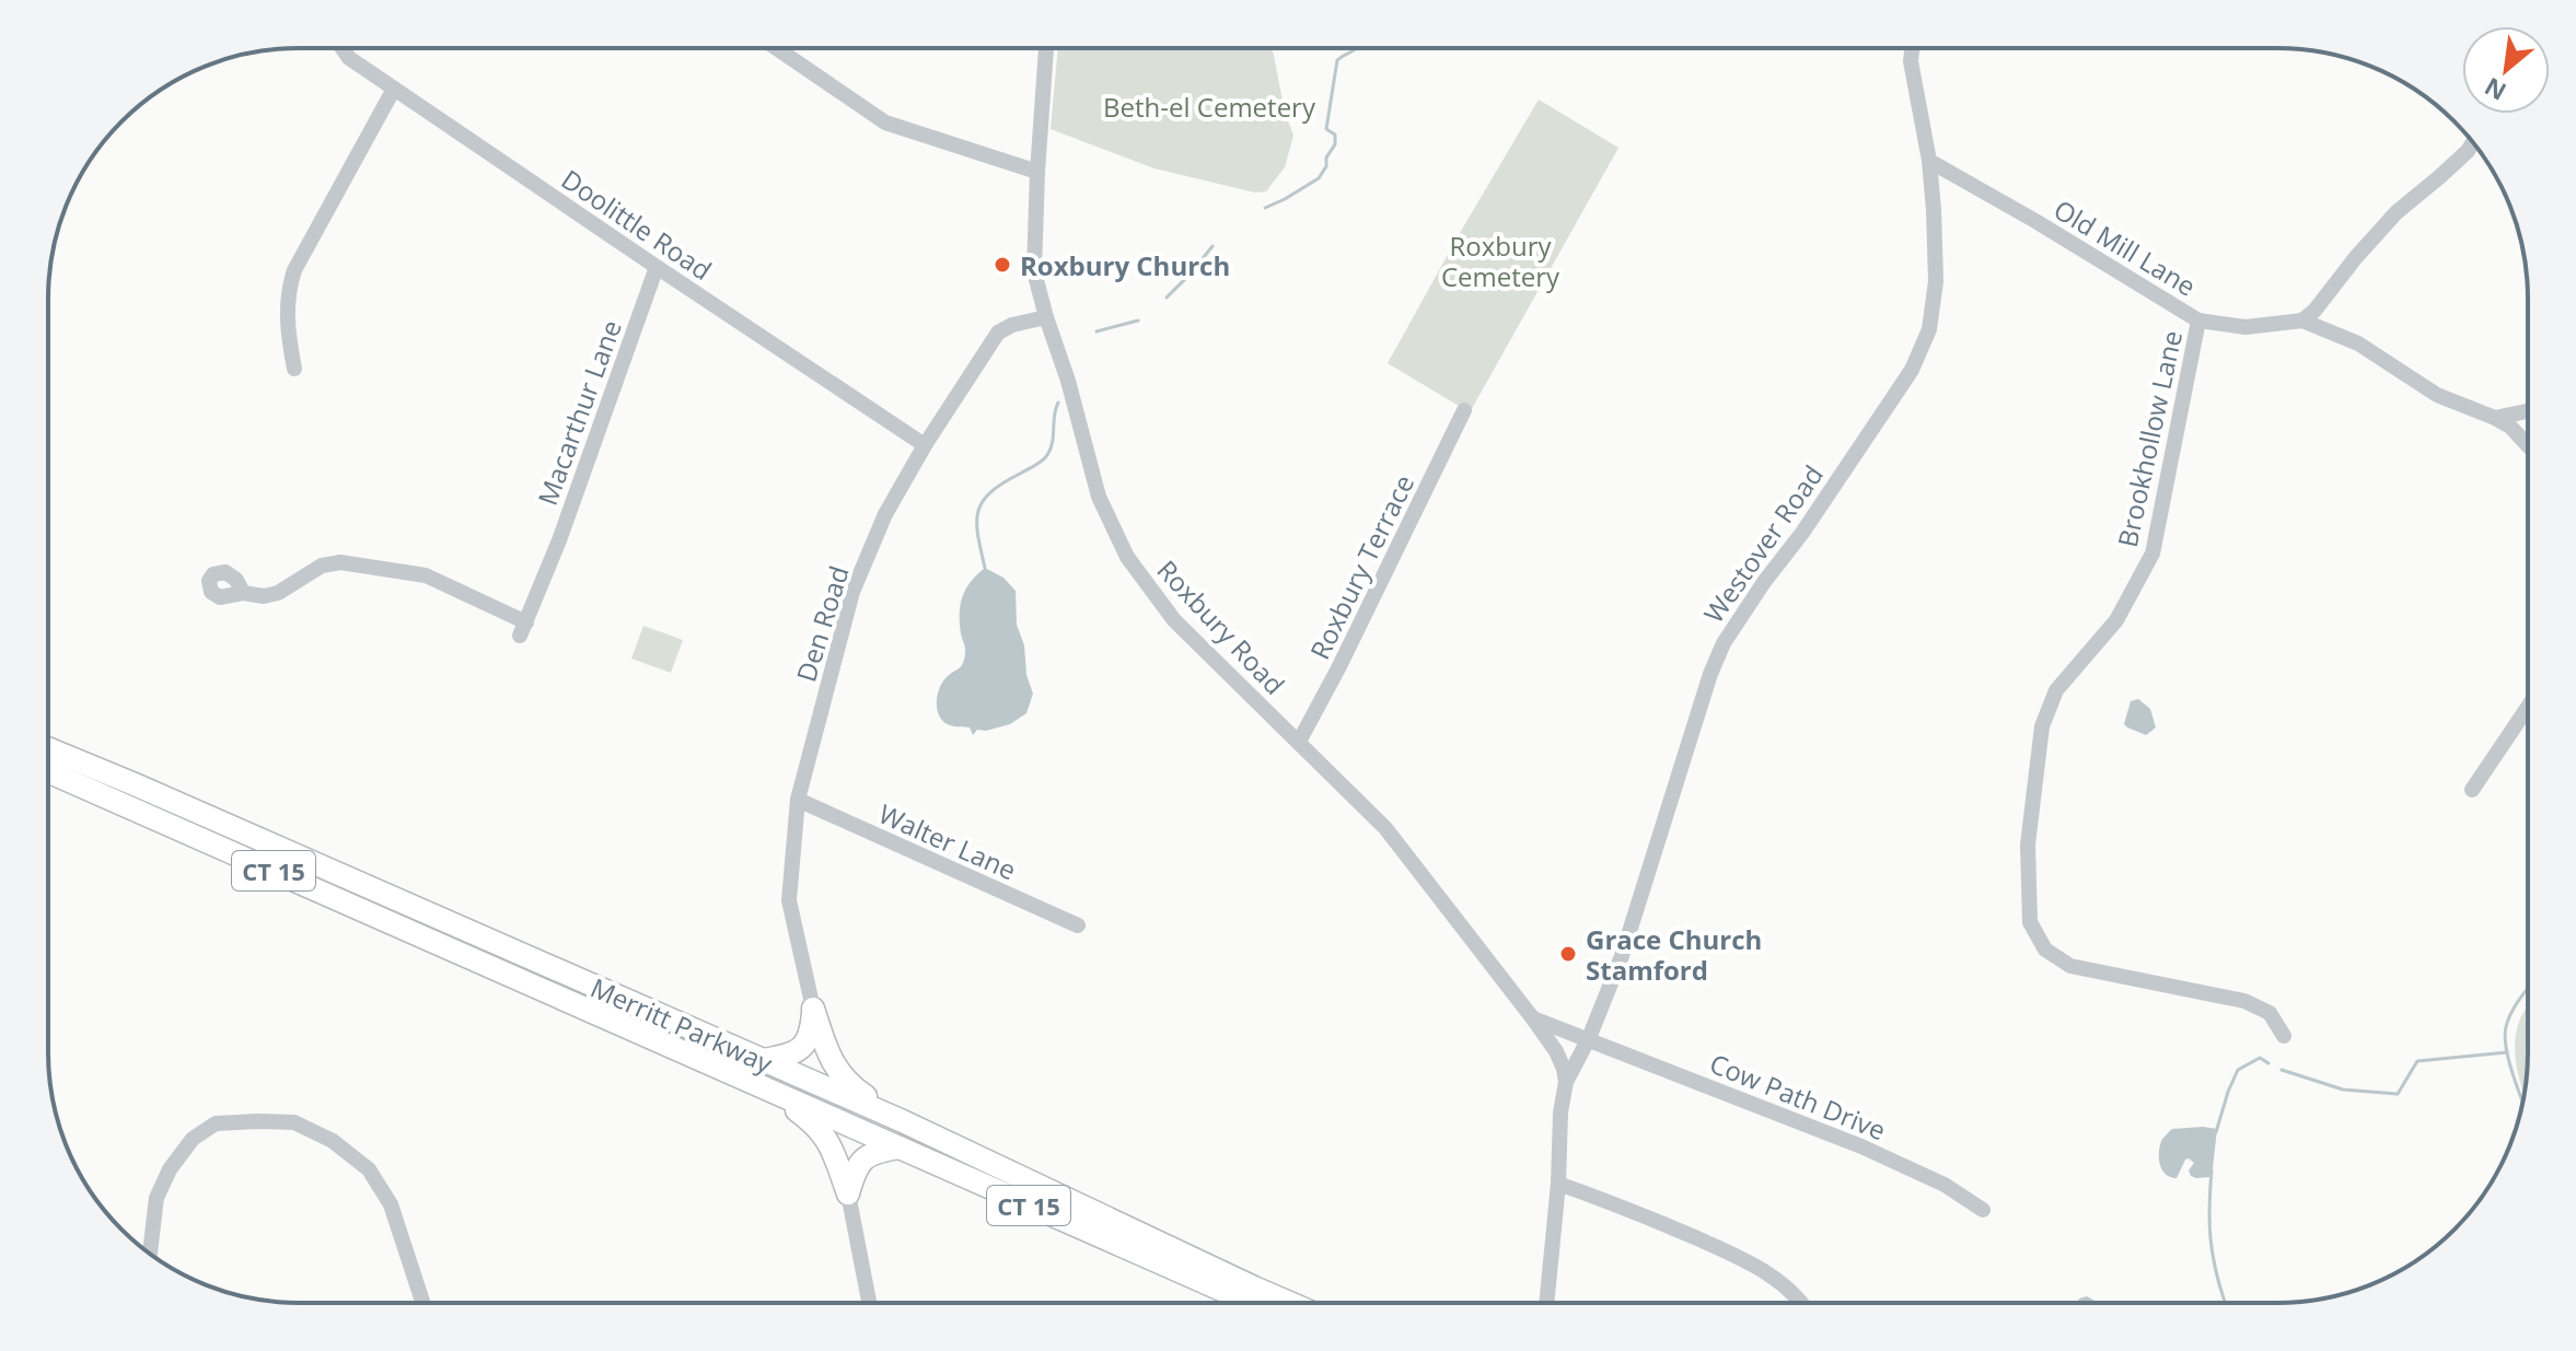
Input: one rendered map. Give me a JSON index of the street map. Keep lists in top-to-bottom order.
{
  "streets": {
    "highway": ["CT 15", "Merritt Parkway"],
    "street": [
      "Doolittle Road",
      "Old Mill Lane",
      "Macarthur Lane",
      "Brookhollow Lane",
      "Westover Road",
      "Roxbury Terrace",
      "Den Road",
      "Roxbury Road",
      "Walter Lane",
      "Cow Path Drive"
    ]
  },
  "crossings": [
    ["Doolittle Road", "Macarthur Lane"],
    ["Doolittle Road", "Den Road"],
    ["Old Mill Lane", "Brookhollow Lane"],
    ["Old Mill Lane", "Westover Road"],
    ["Westover Road", "Roxbury Road"],
    ["Westover Road", "Cow Path Drive"],
    ["Roxbury Terrace", "Roxbury Road"],
    ["Den Road", "Roxbury Road"],
    ["Den Road", "Walter Lane"]
  ],
  "parks": ["Beth-el Cemetery", "Roxbury Cemetery"],
  "places": ["Roxbury Church", "Grace Church Stamford"],
  "north": "bottom left"
}
